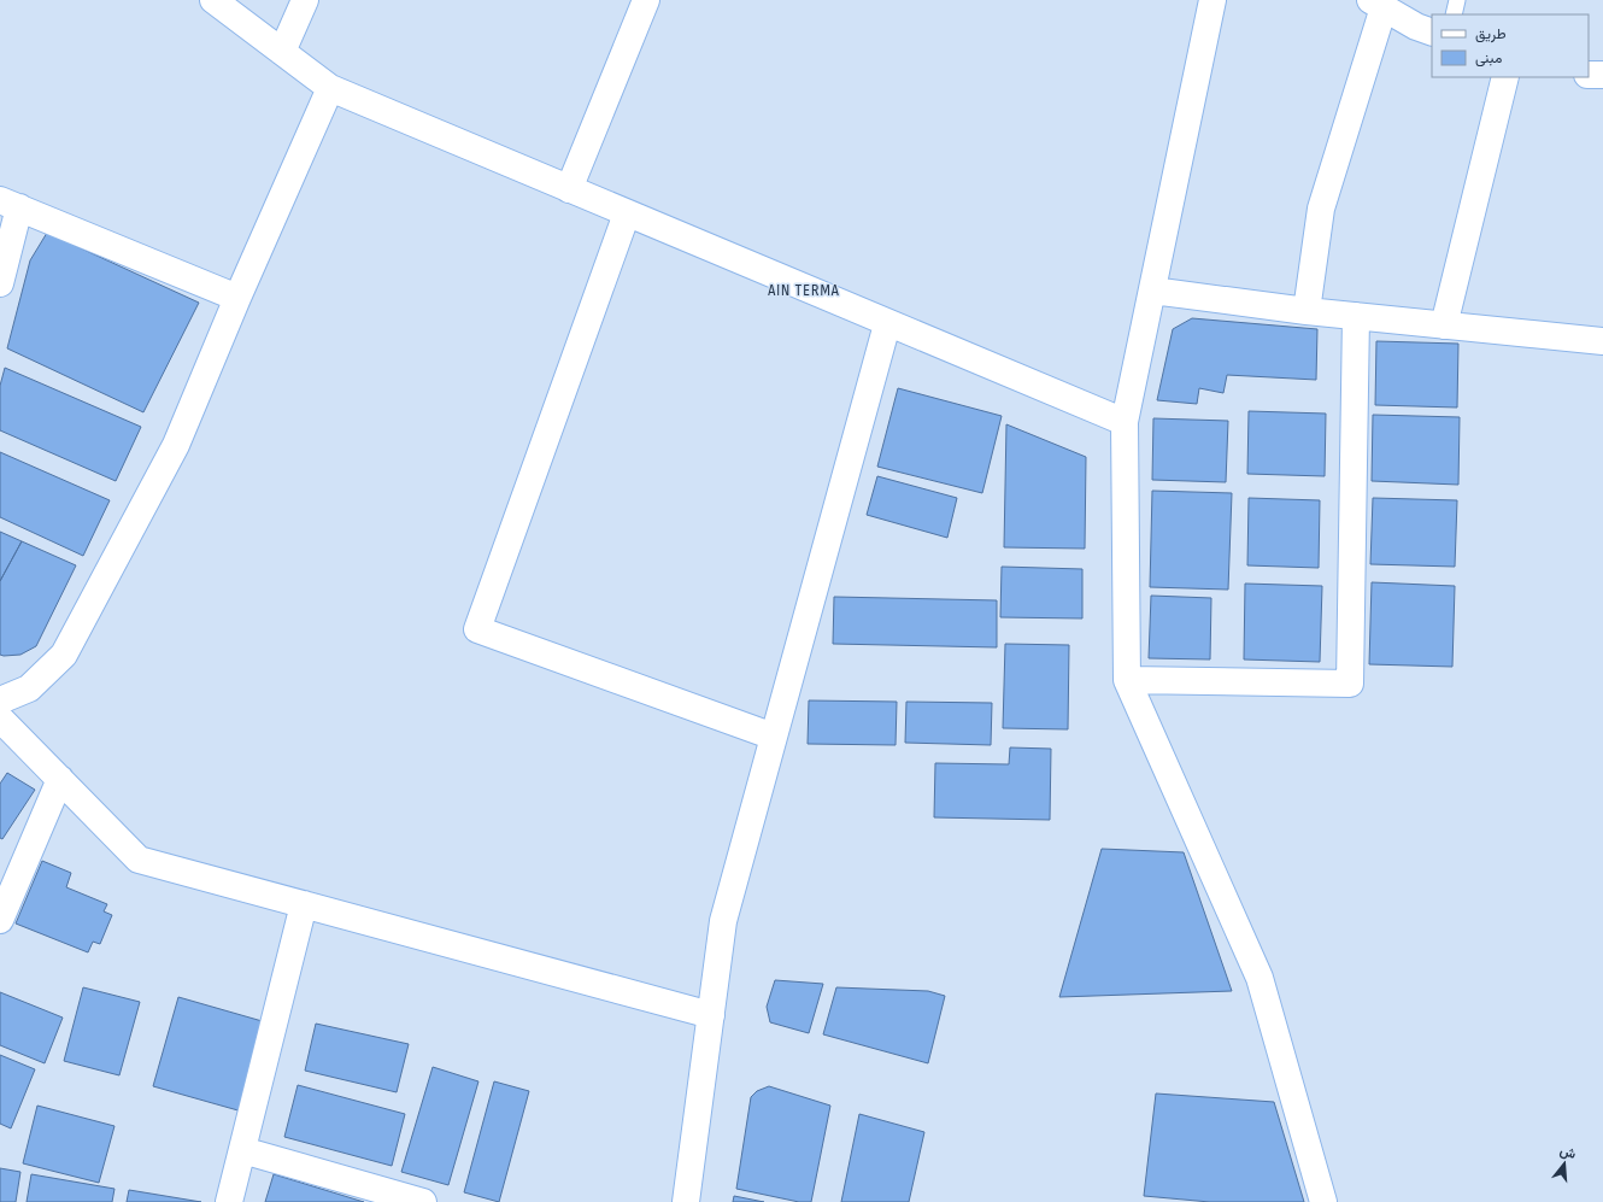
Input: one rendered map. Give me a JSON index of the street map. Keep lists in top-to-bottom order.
{
  "districts": ["AIN TERMA"],
  "legend": ["طريق", "مبنى"],
  "north": "top"
}
